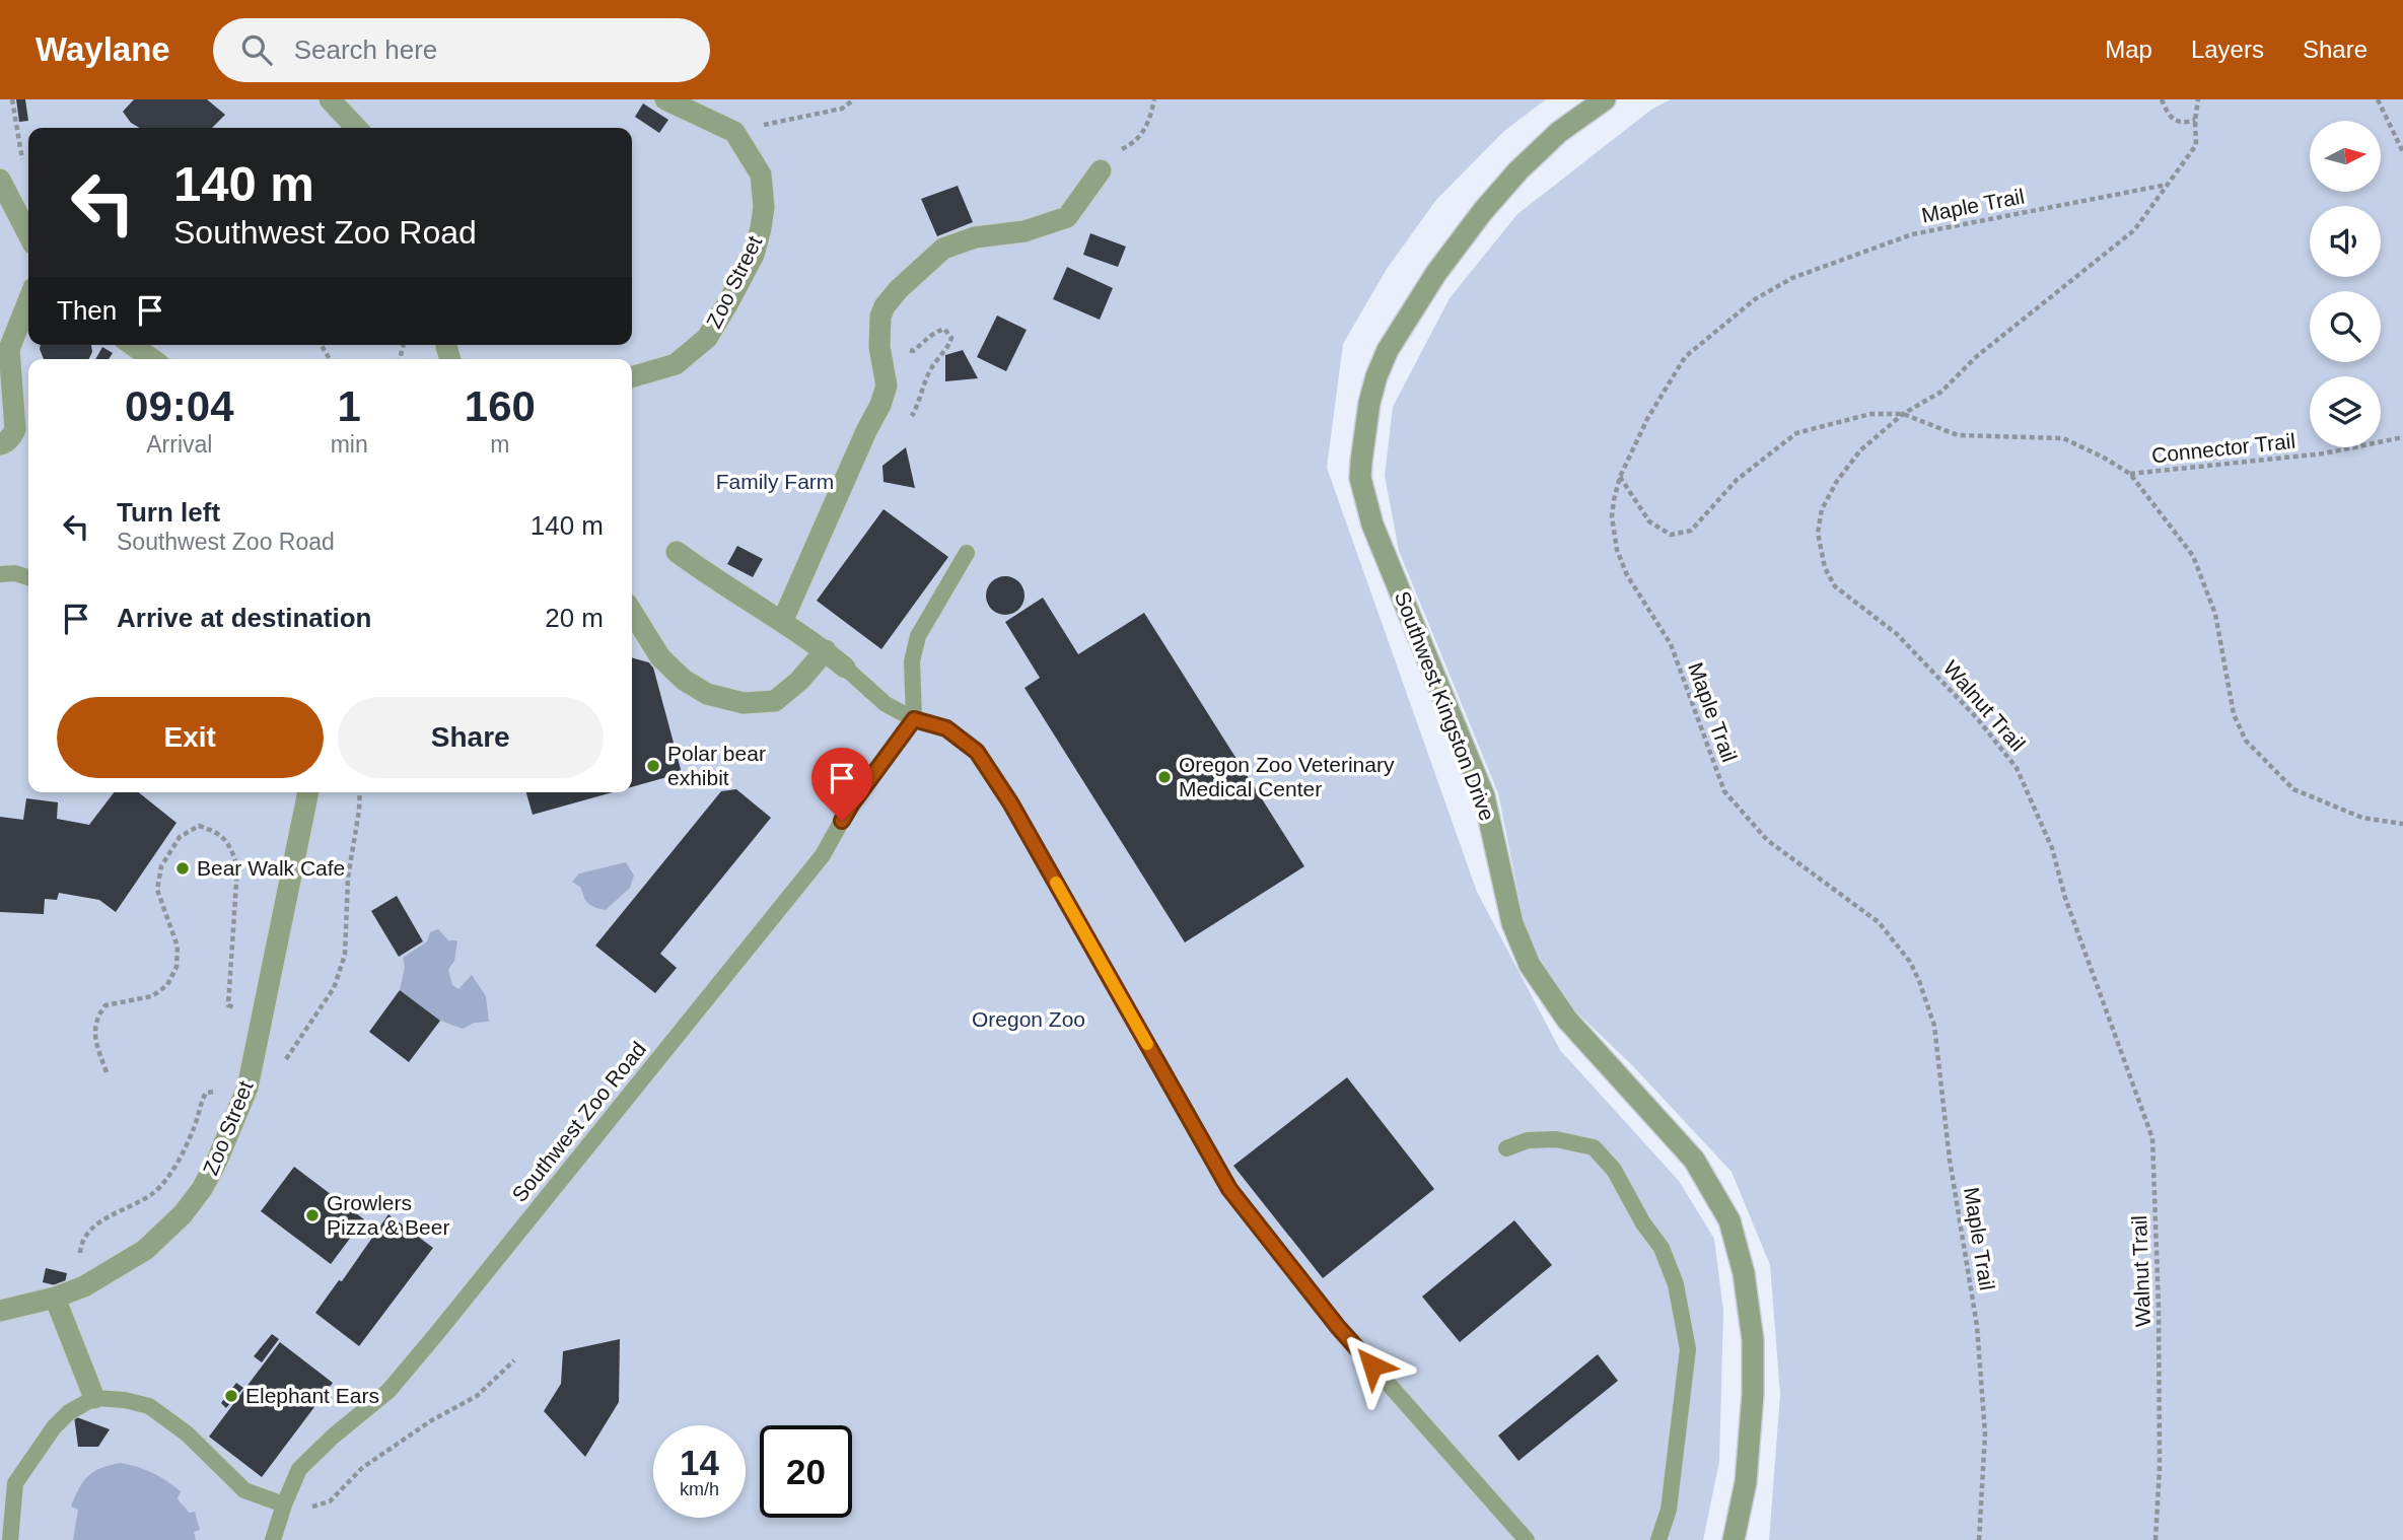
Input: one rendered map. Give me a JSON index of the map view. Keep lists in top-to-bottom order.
{
  "streets": {
    "street": ["Zoo Street", "Southwest Kingston Drive"],
    "lane": ["Southwest Zoo Road"],
    "path": ["Maple Trail", "Connector Trail", "Walnut Trail"]
  },
  "crossings": [
    ["Maple Trail", "Walnut Trail"]
  ],
  "parks": ["Family Farm", "Oregon Zoo"],
  "places": [
    "Polar bear exhibit",
    "Oregon Zoo Veterinary Medical Center",
    "Bear Walk Cafe",
    "Growlers Pizza & Beer",
    "Elephant Ears"
  ],
  "north": "right",
  "page": {
    "header": "Waylane",
    "search": "Search here",
    "nav": ["Map", "Layers", "Share"],
    "turn": ["140 m", "Southwest Zoo Road"],
    "then": "Then",
    "eta": [
      "09:04",
      "Arrival",
      "1",
      "min",
      "160",
      "m"
    ],
    "list": [
      {
        "name": "Turn left",
        "note": "Southwest Zoo Road",
        "value": "140 m"
      },
      {
        "name": "Arrive at destination",
        "value": "20 m"
      }
    ],
    "buttons": ["Exit", "Share"],
    "speed": "14 km/h",
    "limit": "20"
  }
}
